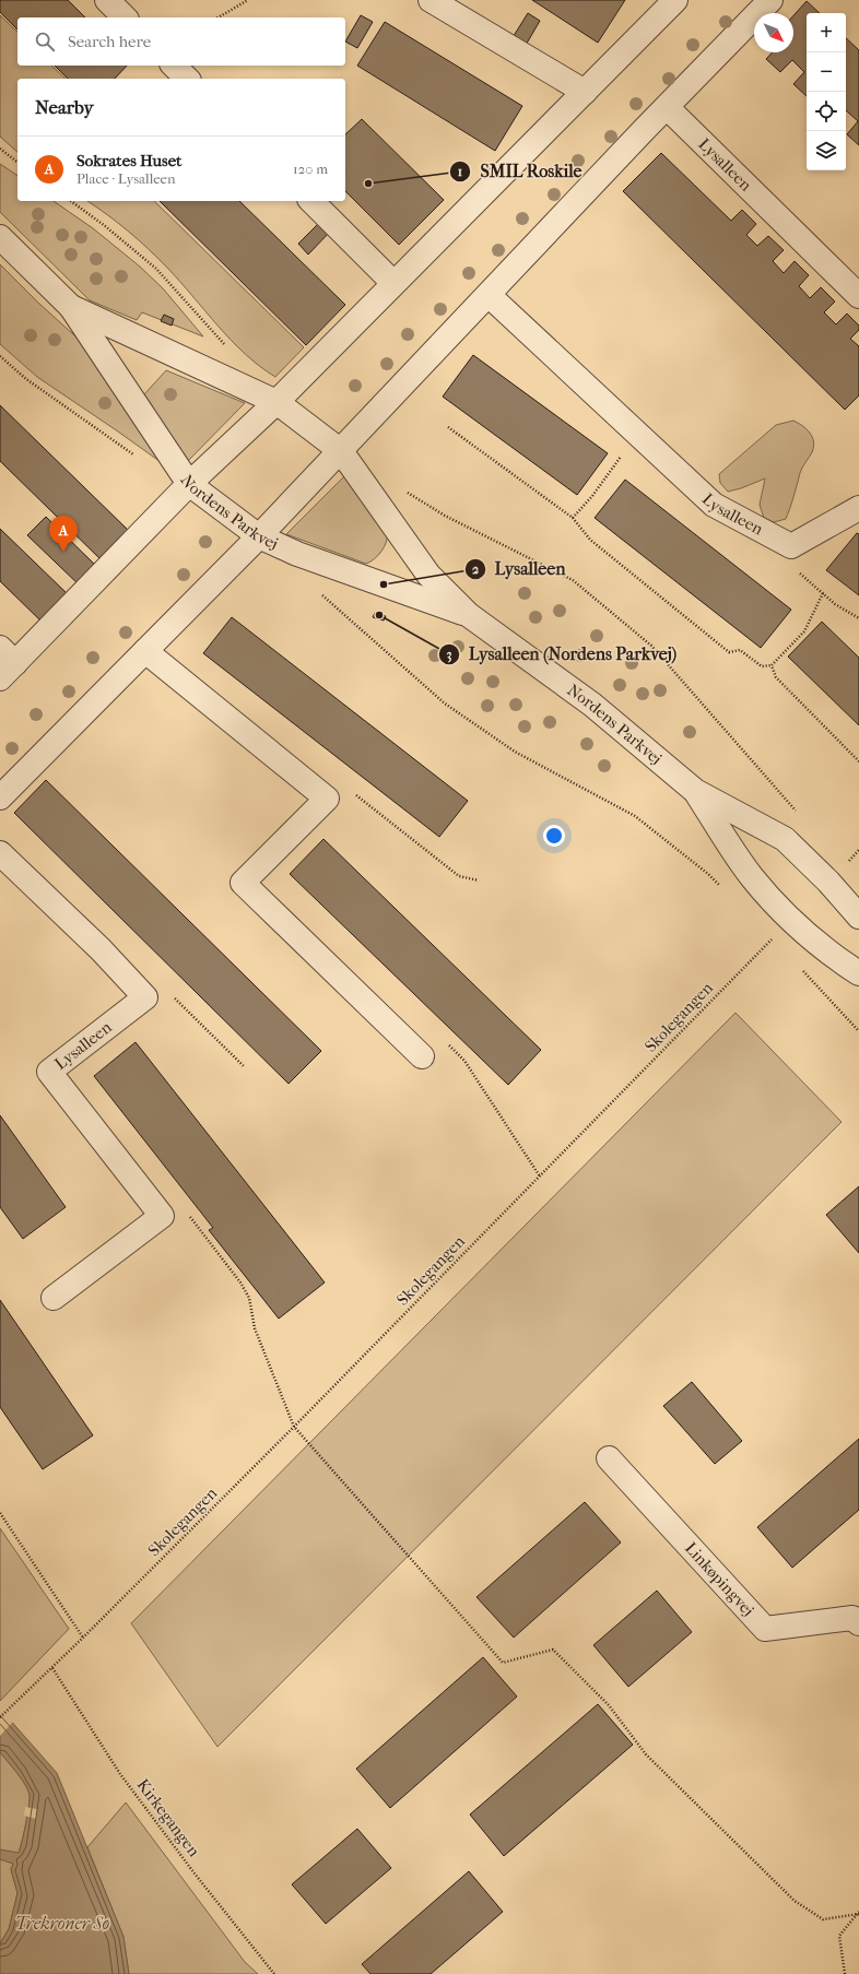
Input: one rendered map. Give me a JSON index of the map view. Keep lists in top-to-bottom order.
{
  "streets": {
    "street": ["Lysalleen", "Nordens Parkvej", "Linkøpingvej"],
    "path": ["Skolegangen", "Kirkegangen"]
  },
  "crossings": [
    ["Skolegangen", "Kirkegangen"]
  ],
  "water": ["Trekroner Sø"],
  "places": ["SMIL Roskile", "Lysalleen", "Lysalleen (Nordens Parkvej)"],
  "north": "bottom right",
  "page": {
    "map_buttons": ["+", "−"],
    "search": "Search here",
    "heading": "Nearby",
    "list": [
      {
        "mark": "A",
        "name": "Sokrates Huset",
        "note": "Place · Lysalleen",
        "value": "120 m"
      }
    ],
    "pins": "A"
  }
}
